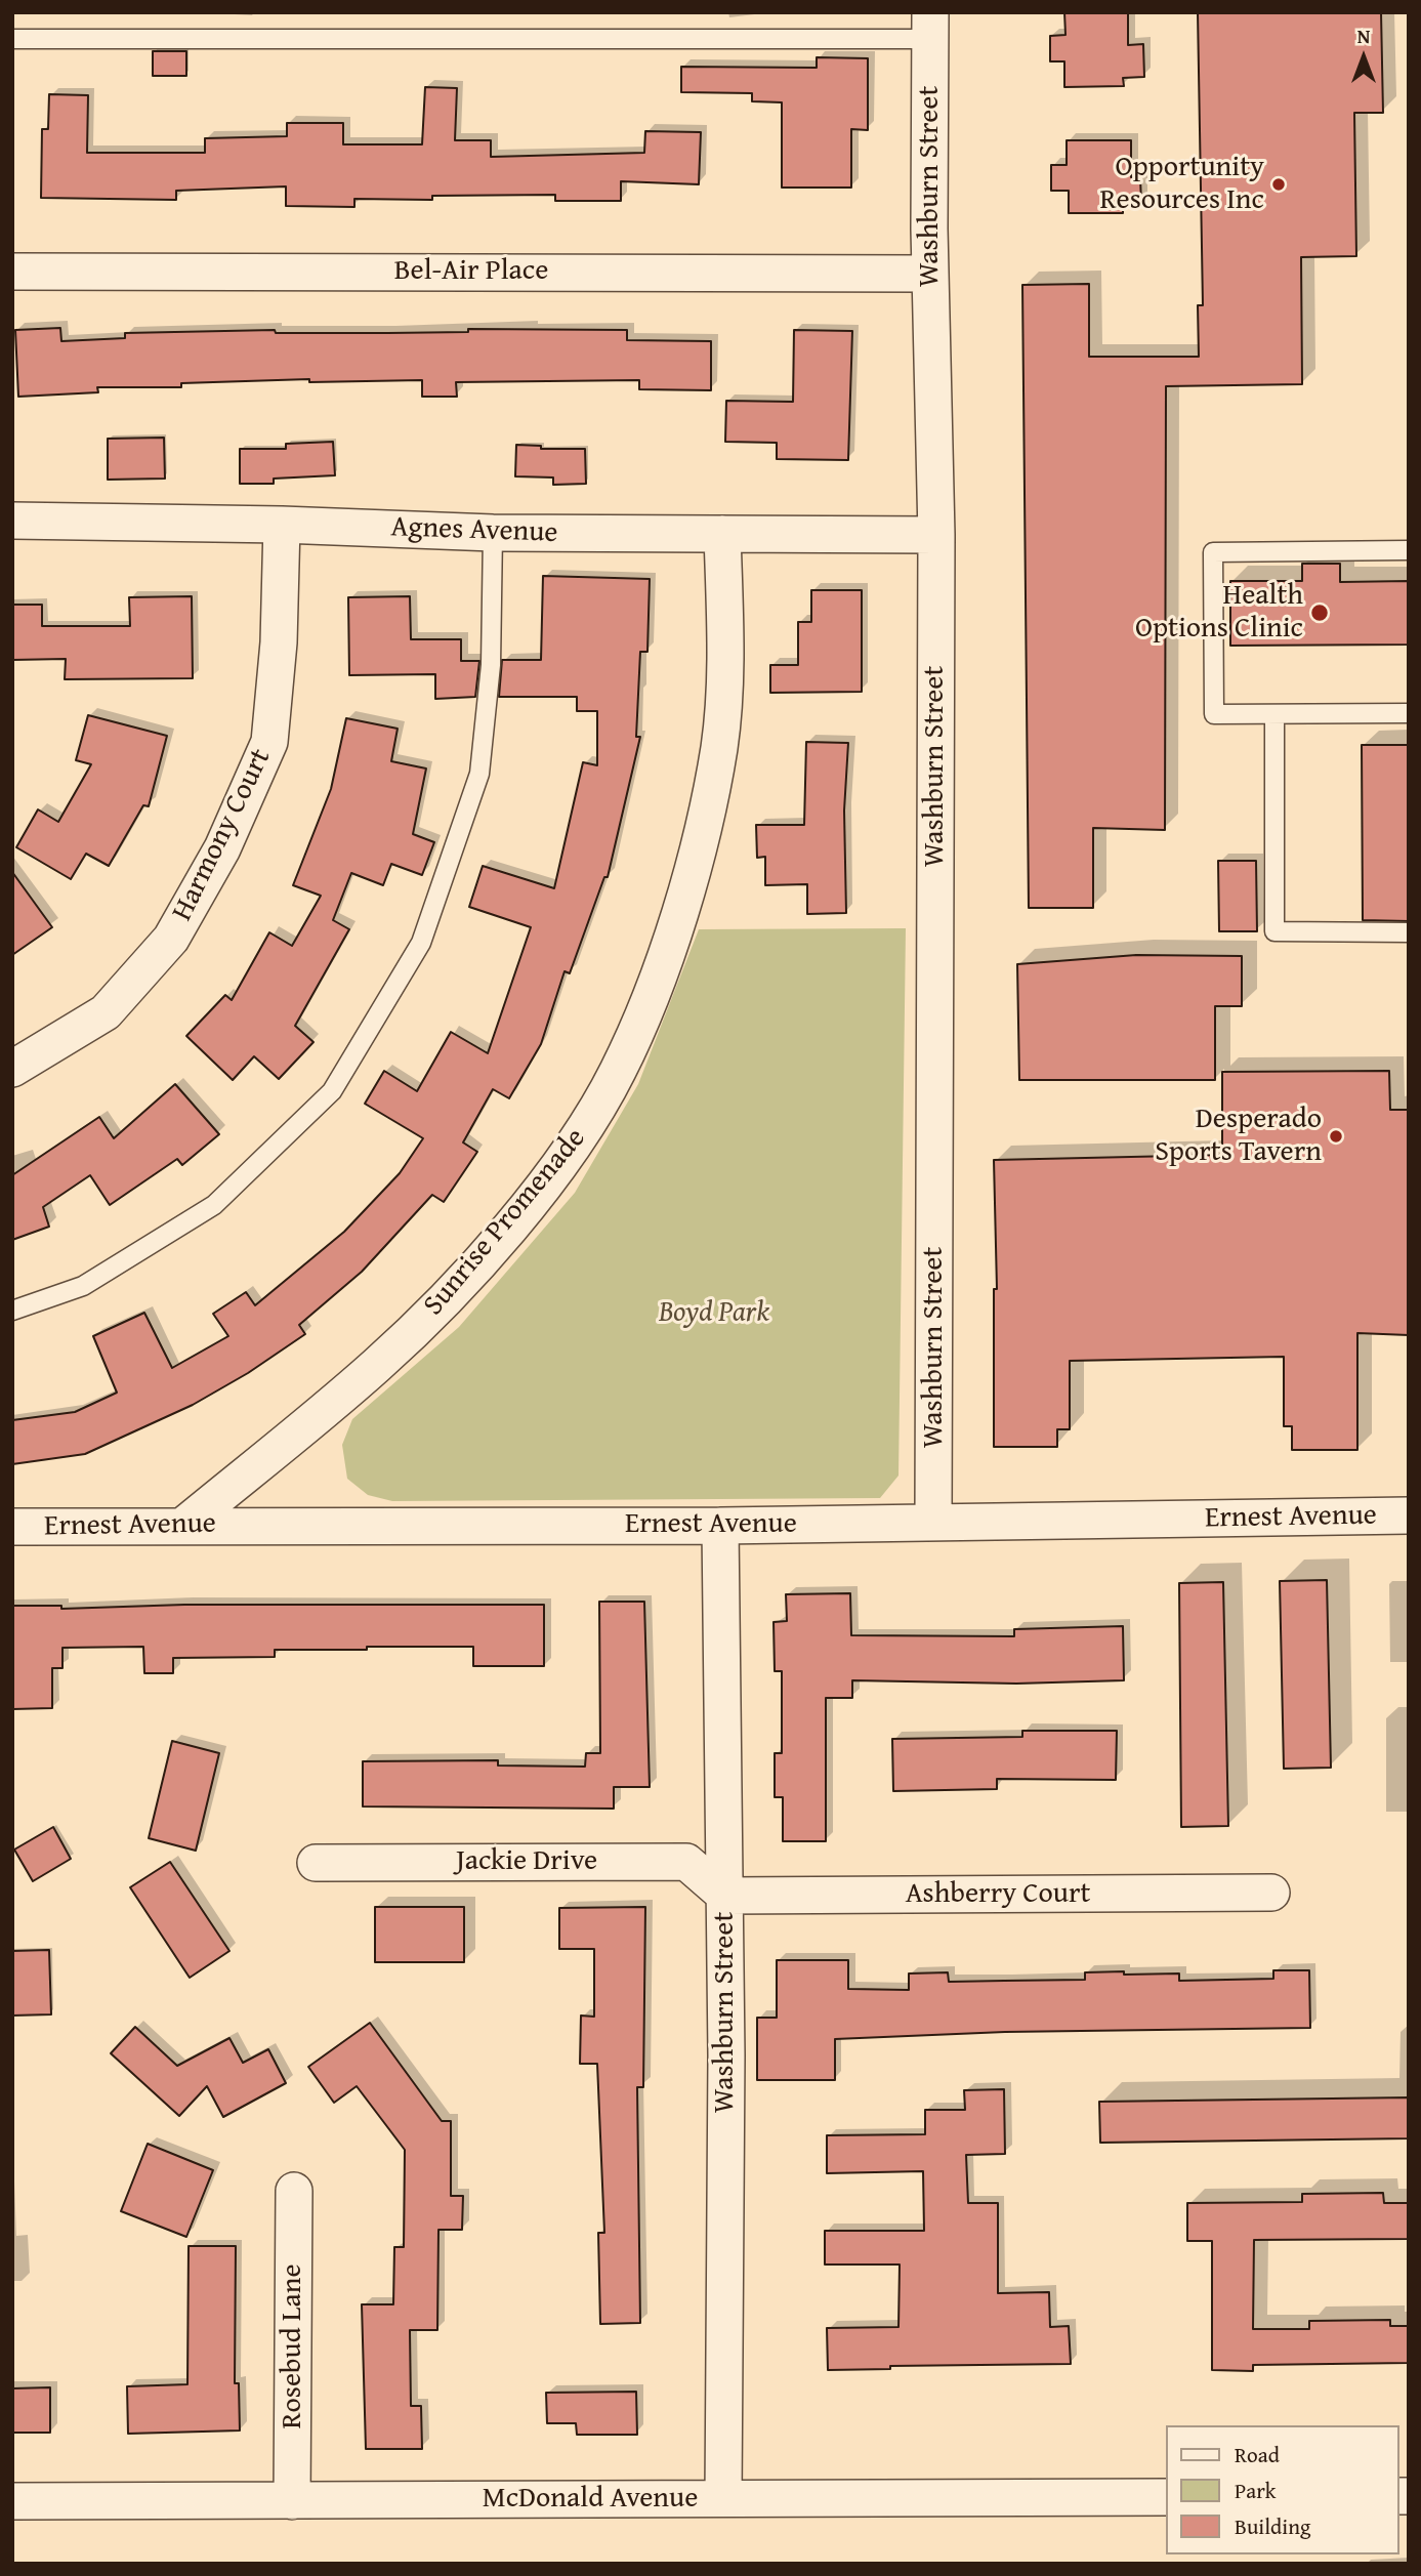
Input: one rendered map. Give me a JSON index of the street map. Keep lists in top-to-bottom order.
{
  "streets": {
    "street": [
      "Washburn Street",
      "Bel-Air Place",
      "Agnes Avenue",
      "Harmony Court",
      "Sunrise Promenade",
      "Ernest Avenue",
      "Jackie Drive",
      "Ashberry Court",
      "Rosebud Lane",
      "McDonald Avenue"
    ]
  },
  "crossings": [
    ["Washburn Street", "Bel-Air Place"],
    ["Washburn Street", "Agnes Avenue"],
    ["Washburn Street", "Ernest Avenue"],
    ["Washburn Street", "Jackie Drive"],
    ["Washburn Street", "Ashberry Court"],
    ["Washburn Street", "McDonald Avenue"],
    ["Agnes Avenue", "Harmony Court"],
    ["Agnes Avenue", "Sunrise Promenade"],
    ["Sunrise Promenade", "Ernest Avenue"],
    ["Jackie Drive", "Ashberry Court"],
    ["Rosebud Lane", "McDonald Avenue"]
  ],
  "parks": ["Boyd Park"],
  "places": ["Opportunity Resources Inc", "Health Options Clinic", "Desperado Sports Tavern"],
  "legend": ["Road", "Park", "Building"],
  "north": "top"
}
